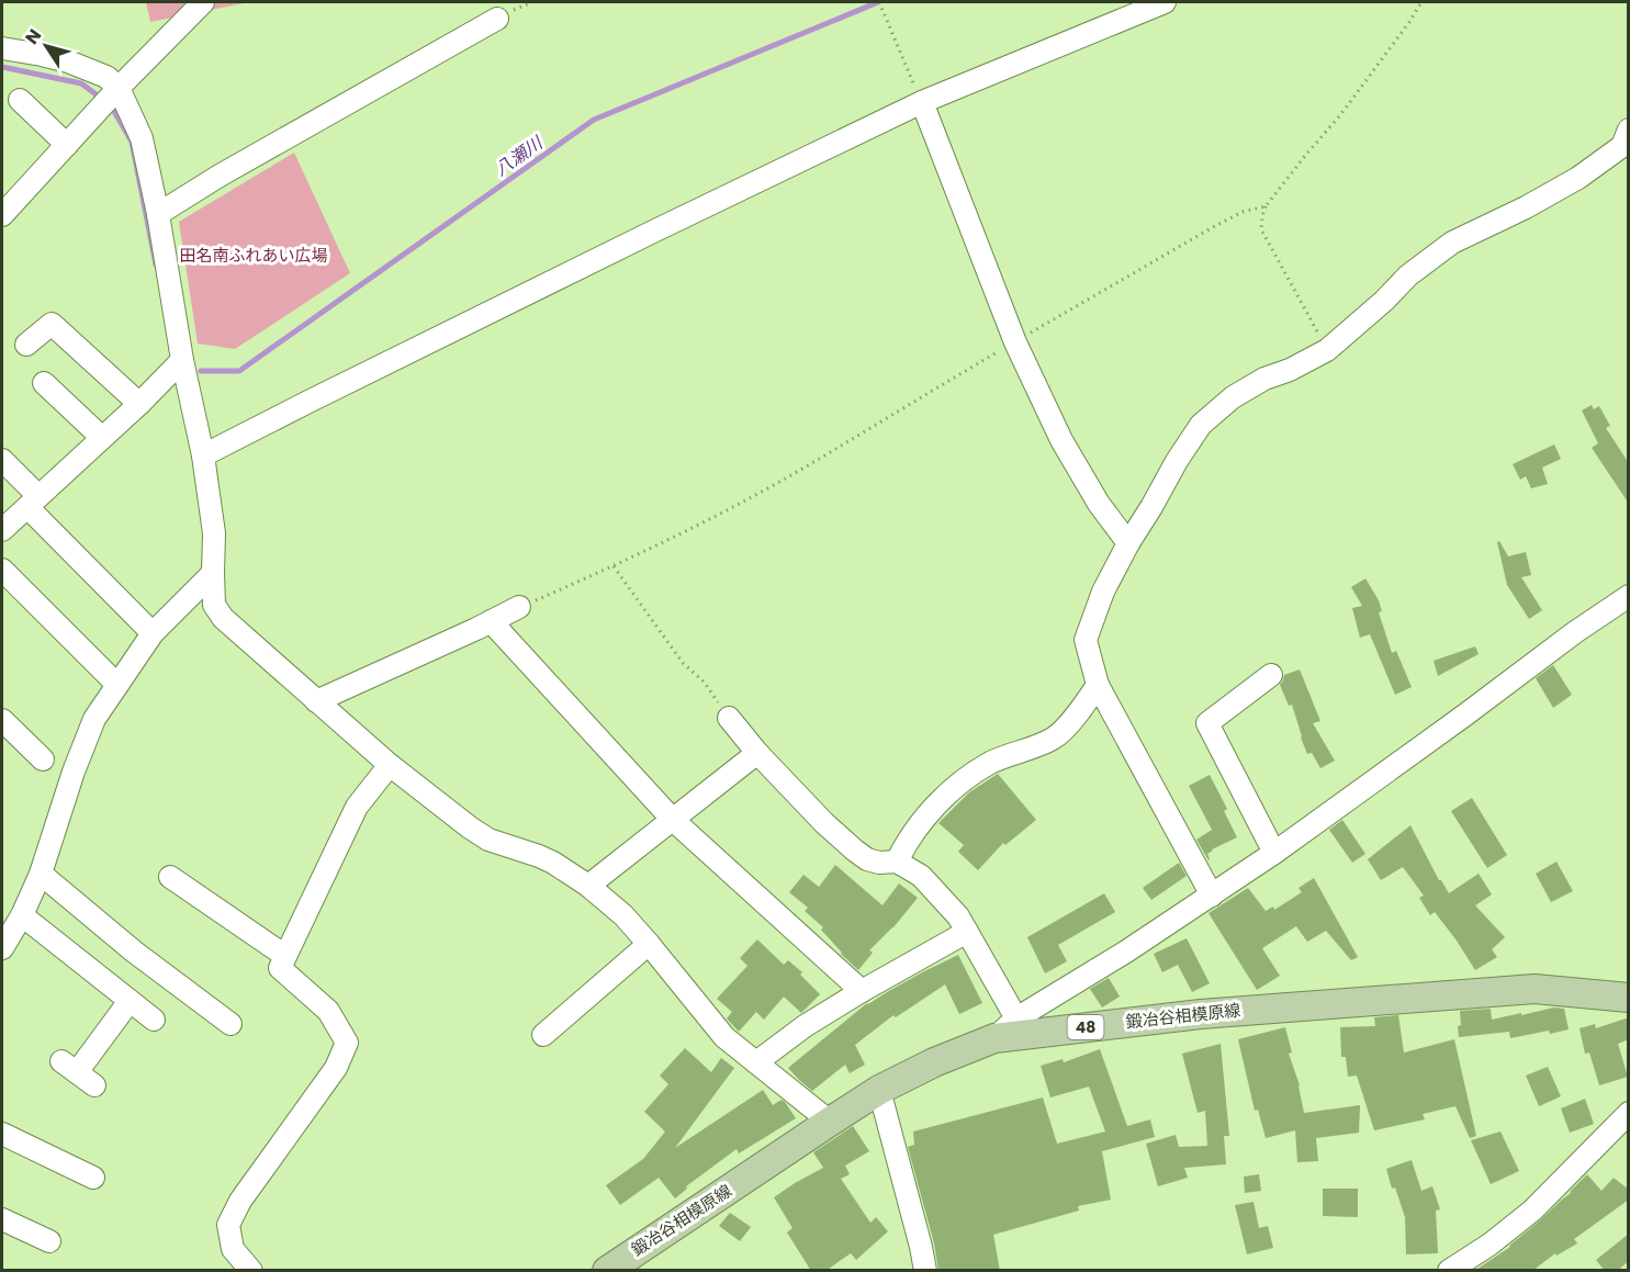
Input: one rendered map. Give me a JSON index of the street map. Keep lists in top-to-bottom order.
{
  "streets": {
    "main road": ["鍛冶谷相模原線", "48"]
  },
  "water": ["八瀬川"],
  "parks": ["田名南ふれあい広場"],
  "north": "top left"
}
